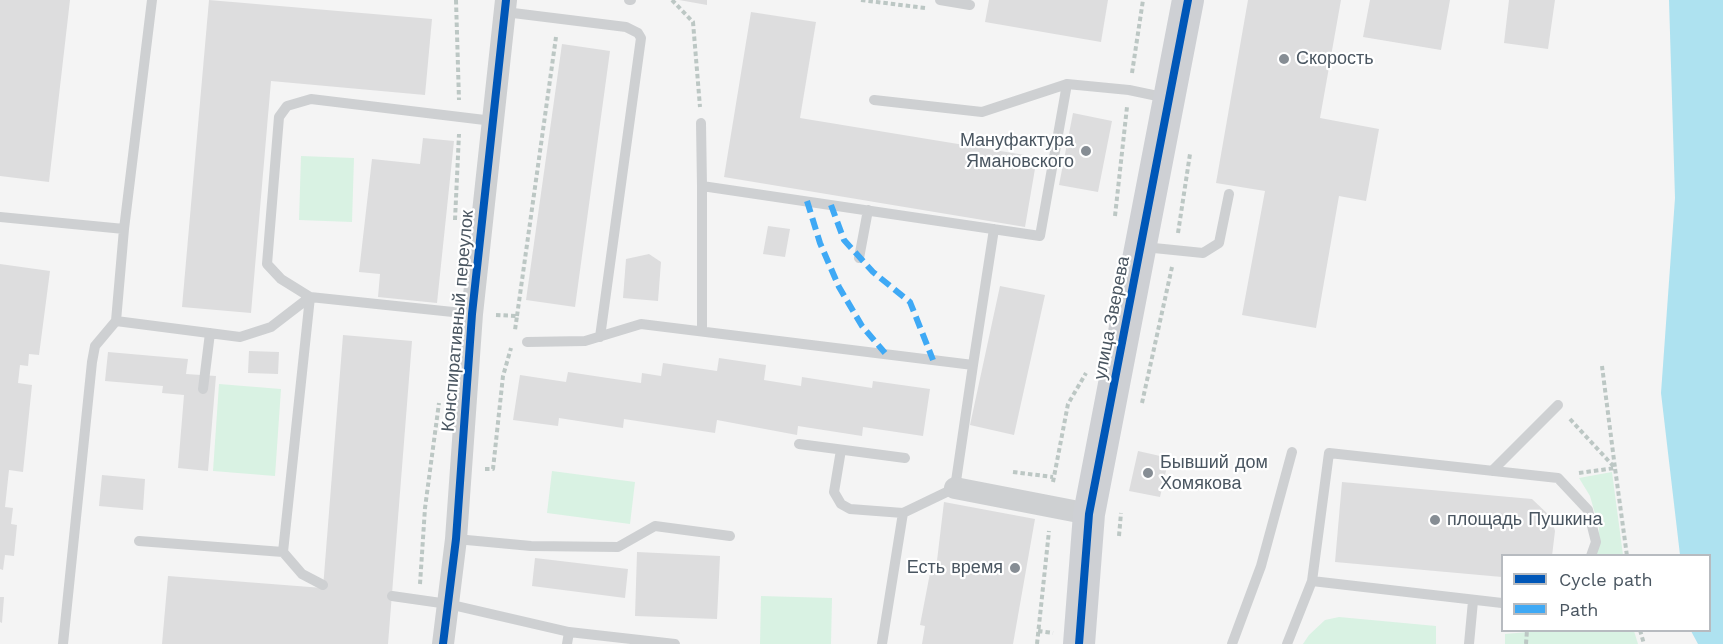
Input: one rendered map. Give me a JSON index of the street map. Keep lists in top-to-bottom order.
{
  "streets": {
    "street": ["улица Зверева", "Конспиративный переулок"]
  },
  "places": [
    "Скорость",
    "Мануфактура Ямановского",
    "Бывший дом Хомякова",
    "площадь Пушкина",
    "Есть время"
  ],
  "legend": ["Cycle path", "Path"]
}
